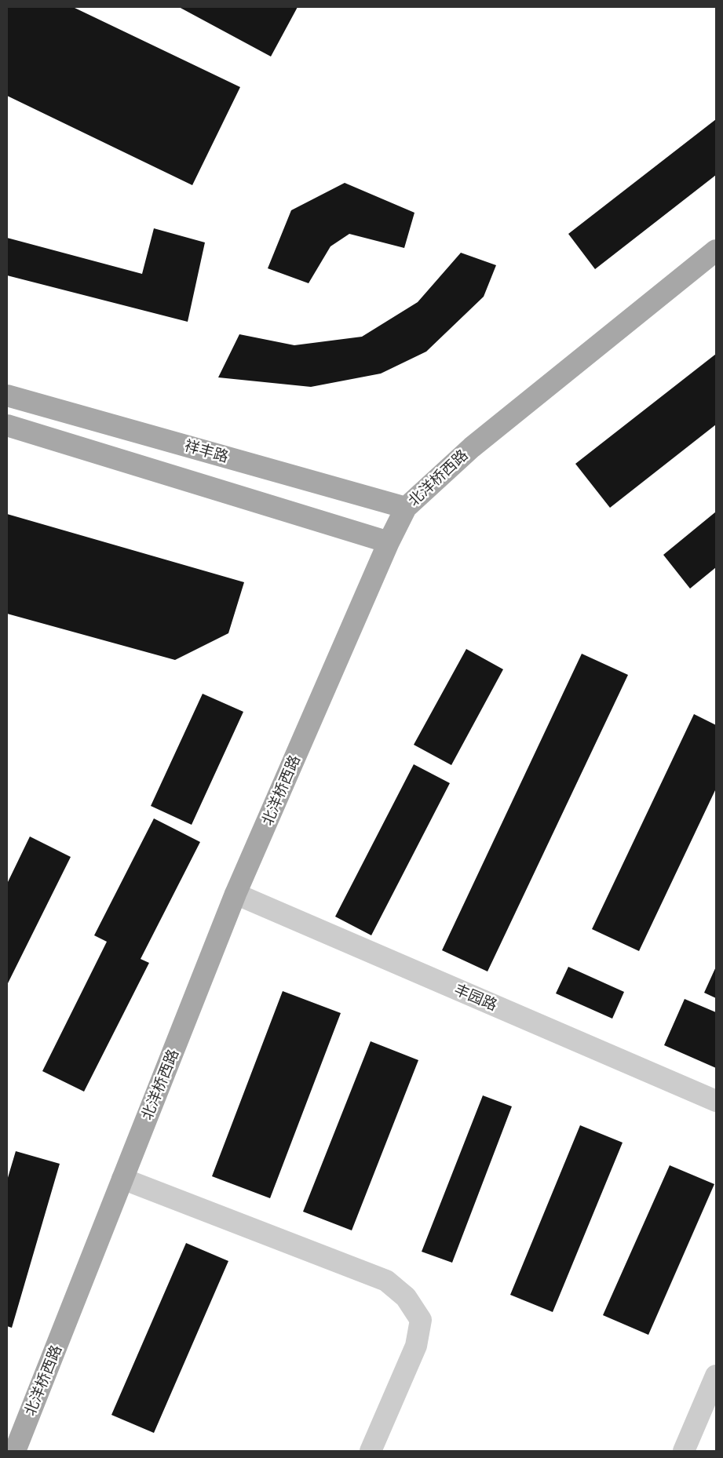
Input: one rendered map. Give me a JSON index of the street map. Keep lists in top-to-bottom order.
{
  "streets": {
    "main road": ["祥丰路", "北洋桥西路"],
    "street": ["丰园路"]
  },
  "crossings": [
    ["祥丰路", "北洋桥西路"],
    ["北洋桥西路", "丰园路"]
  ]
}
